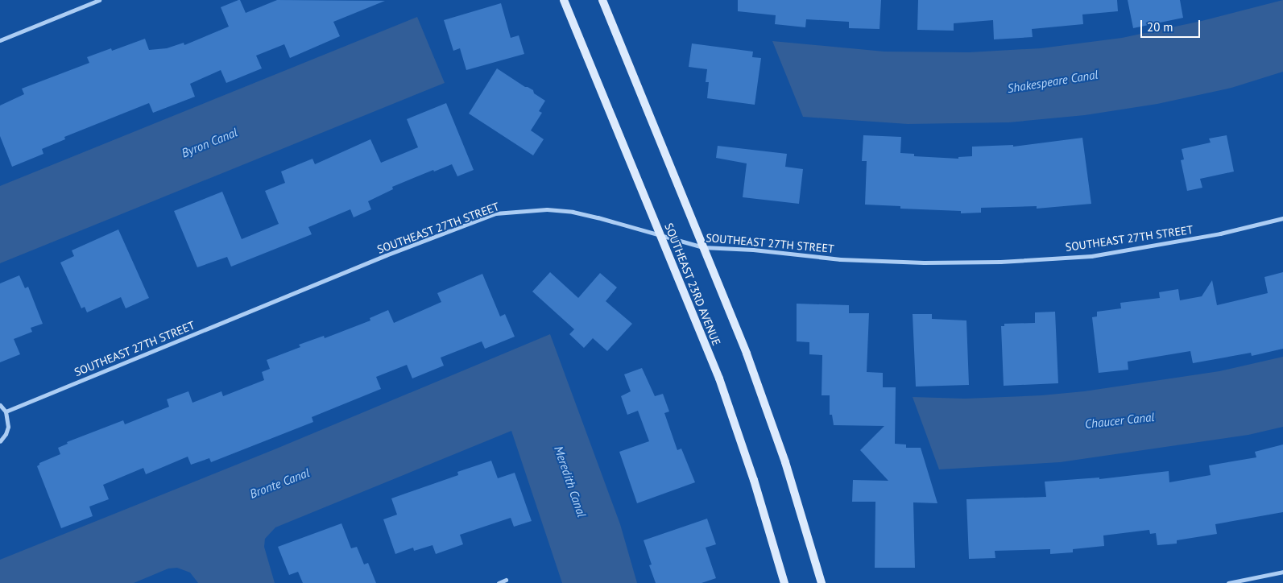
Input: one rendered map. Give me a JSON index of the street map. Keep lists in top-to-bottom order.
{
  "streets": {
    "street": ["SOUTHEAST 27TH STREET", "SOUTHEAST 23RD AVENUE"]
  },
  "crossings": [
    ["SOUTHEAST 27TH STREET", "SOUTHEAST 23RD AVENUE"]
  ],
  "water": [
    "Shakespeare Canal",
    "Byron Canal",
    "Chaucer Canal",
    "Meredith Canal",
    "Bronte Canal"
  ],
  "scale_bar": "20 m"
}
